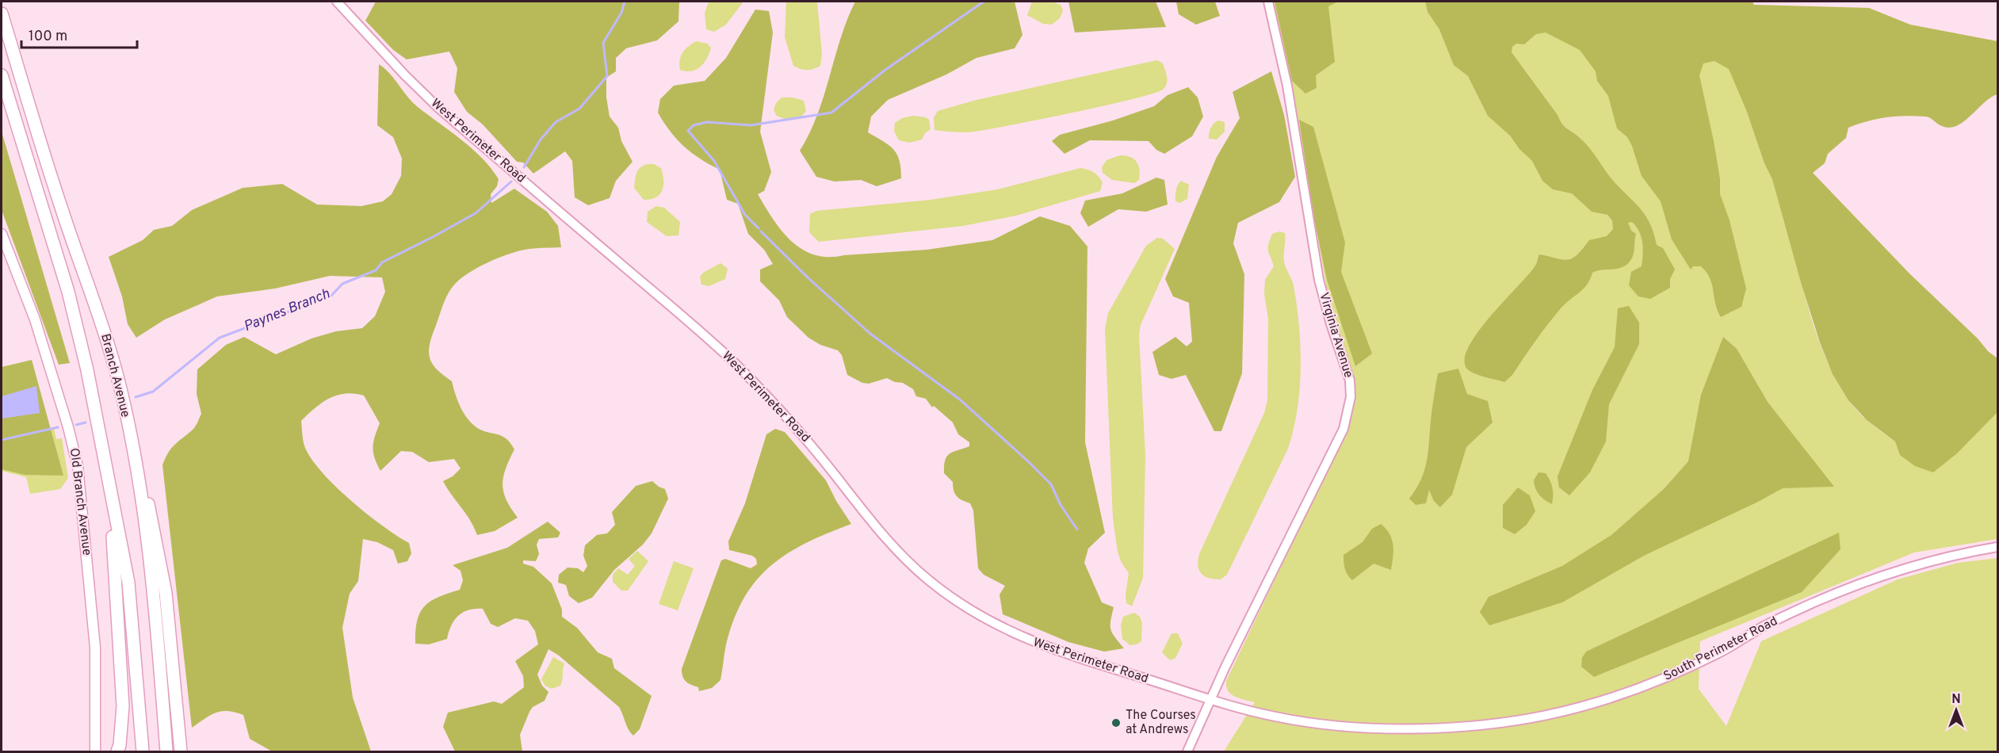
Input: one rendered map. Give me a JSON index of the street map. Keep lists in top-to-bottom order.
{
  "streets": {
    "highway": ["Branch Avenue"],
    "main road": ["Old Branch Avenue"],
    "street": ["West Perimeter Road", "Virginia Avenue", "South Perimeter Road"]
  },
  "crossings": [
    ["West Perimeter Road", "Virginia Avenue"],
    ["West Perimeter Road", "South Perimeter Road"],
    ["Virginia Avenue", "South Perimeter Road"]
  ],
  "water": ["Paynes Branch"],
  "places": ["The Courses at Andrews"],
  "scale_bar": "100 m",
  "north": "top"
}
